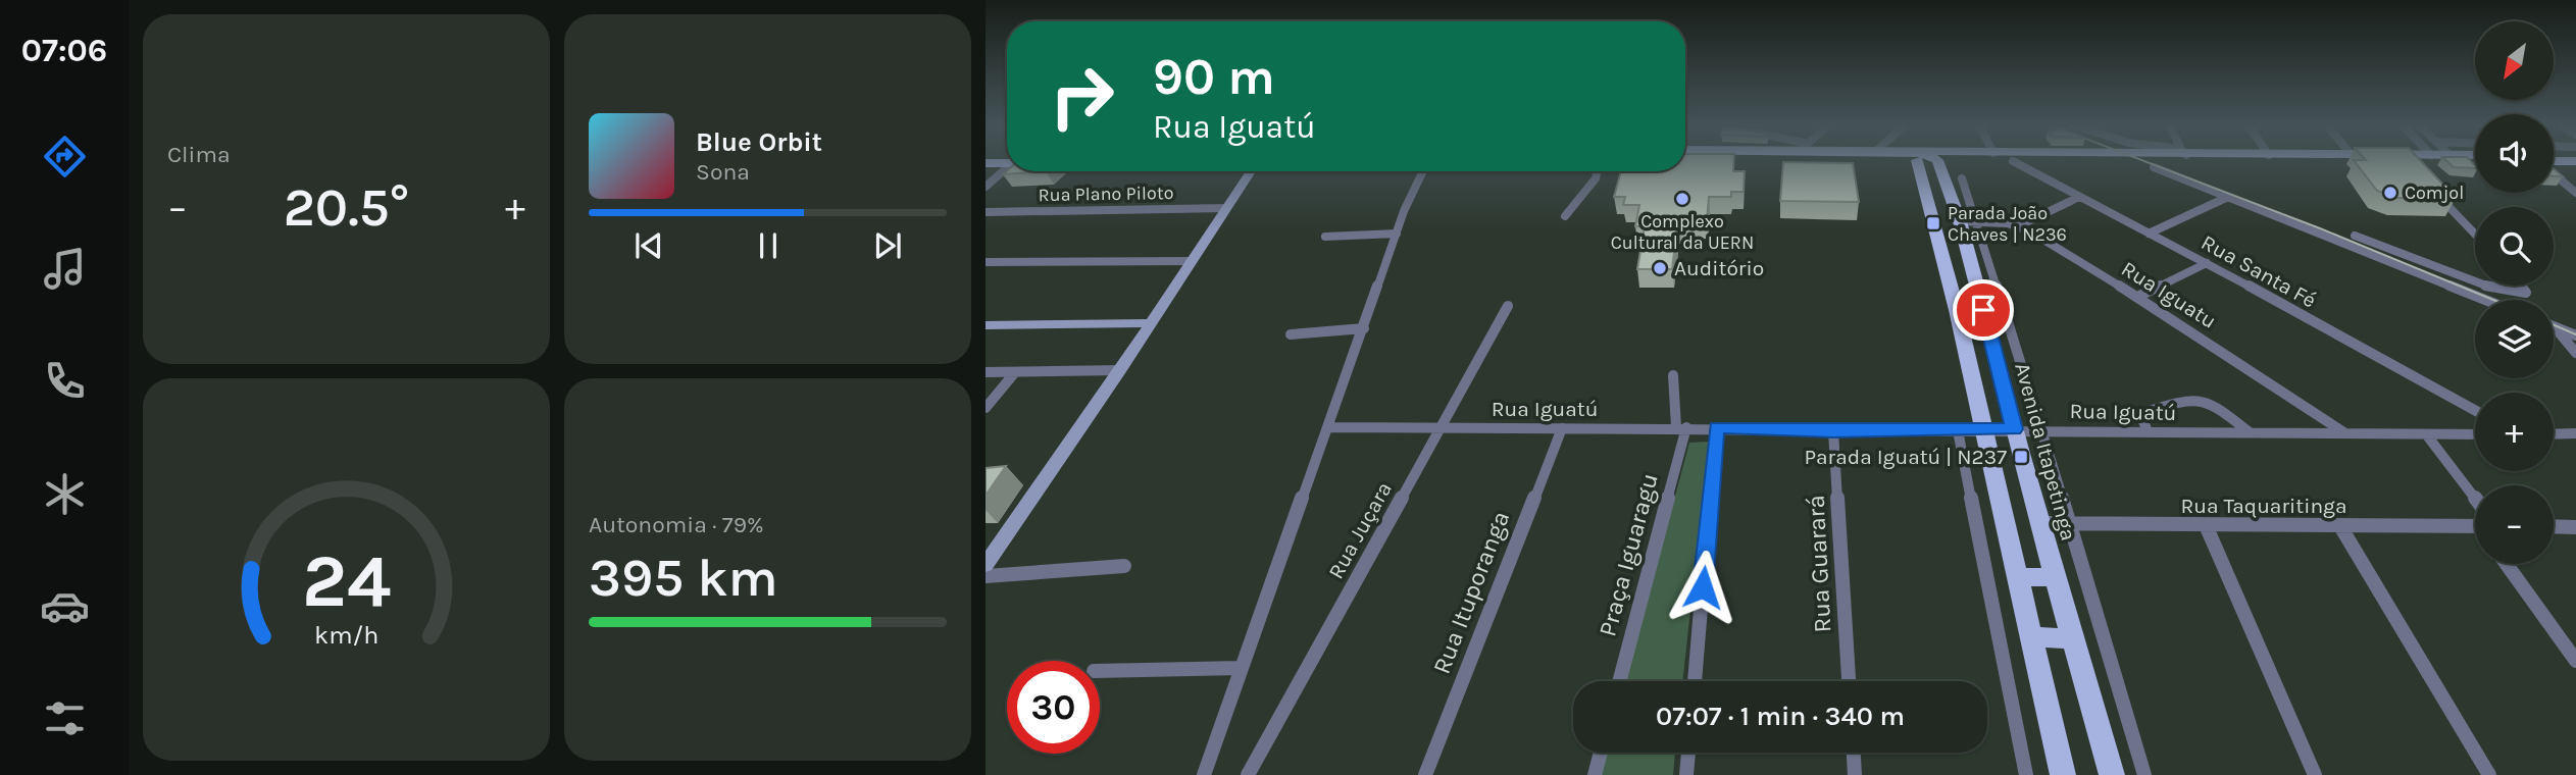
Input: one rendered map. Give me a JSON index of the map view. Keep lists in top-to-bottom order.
{
  "streets": {
    "main road": ["Avenida Itapetinga"],
    "street": [
      "Rua Plano Piloto",
      "Rua Santa Fé",
      "Rua Iguatu",
      "Rua Iguatú",
      "Rua Taquaritinga",
      "Rua Juçara",
      "Praça Iguaragu",
      "Rua Guarará",
      "Rua Ituporanga"
    ]
  },
  "crossings": [
    ["Rua Iguatu", "Rua Iguatú"],
    ["Rua Iguatu", "Avenida Itapetinga"],
    ["Rua Iguatú", "Avenida Itapetinga"],
    ["Rua Iguatú", "Rua Juçara"],
    ["Rua Iguatú", "Praça Iguaragu"],
    ["Rua Iguatú", "Rua Guarará"],
    ["Rua Iguatú", "Rua Ituporanga"],
    ["Avenida Itapetinga", "Rua Taquaritinga"]
  ],
  "places": {
    "other": ["Comjol", "Complexo Cultural da UERN", "Auditório"],
    "transit": ["Parada João Chaves | N236", "Parada Iguatú | N237"]
  },
  "north": "bottom left",
  "page": {
    "tabs": "07:06",
    "tile": [
      "Clima",
      ["Autonomia · 79%", "395 km"]
    ],
    "map_buttons": ["+", "−"],
    "turn": ["90 m", "Rua Iguatú"],
    "song": ["Blue Orbit", "Sona"],
    "heat": ["−", "20.5°", "+"],
    "limit": "30",
    "trip": "07:07 · 1 min · 340 m",
    "gauge": ["24", "km/h"]
  }
}
